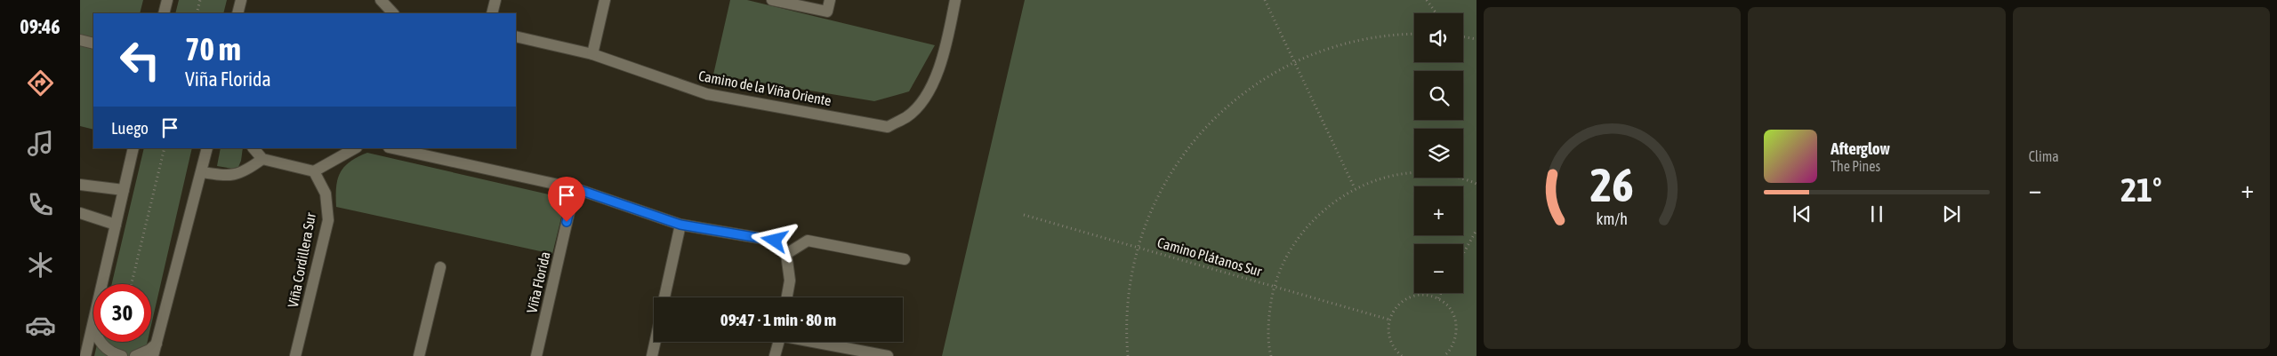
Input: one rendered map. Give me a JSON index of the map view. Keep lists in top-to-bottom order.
{
  "streets": {
    "street": ["Camino de la Viña Oriente", "Viña Cordillera Sur", "Viña Florida"],
    "path": ["Camino Plátanos Sur"]
  },
  "page": {
    "tabs": "09:46",
    "tile": "Clima",
    "map_buttons": ["+", "−"],
    "turn": ["70 m", "Viña Florida"],
    "then": "Luego",
    "song": ["Afterglow", "The Pines"],
    "heat": ["−", "21°", "+"],
    "limit": "30",
    "trip": "09:47 · 1 min · 80 m",
    "gauge": ["26", "km/h"]
  }
}
